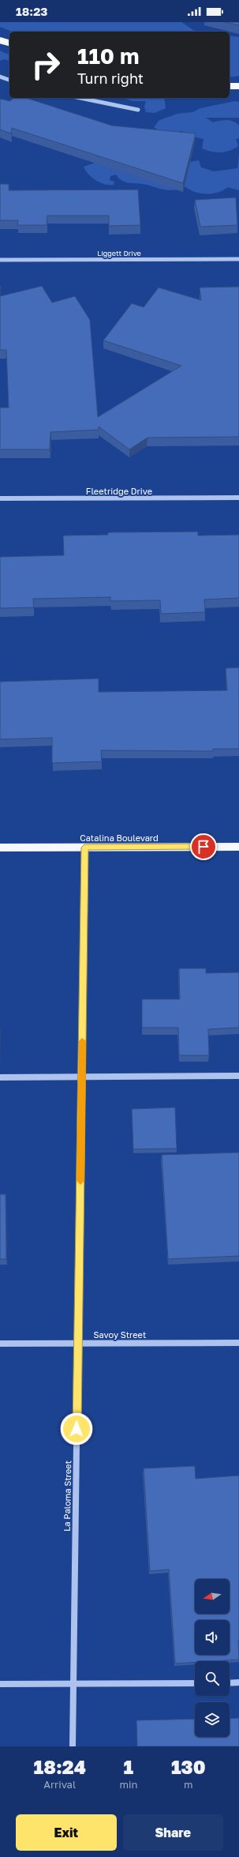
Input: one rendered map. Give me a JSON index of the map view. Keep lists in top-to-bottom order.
{
  "streets": {
    "main road": ["Catalina Boulevard"],
    "street": [
      "Liggett Drive",
      "Fleetridge Drive",
      "Savoy Street",
      "La Paloma Street"
    ]
  },
  "crossings": [
    ["Catalina Boulevard", "La Paloma Street"],
    ["Savoy Street", "La Paloma Street"]
  ],
  "north": "left",
  "page": {
    "status": "18:23",
    "turn": ["110 m", "Turn right"],
    "eta": [
      "18:24",
      "Arrival",
      "1",
      "min",
      "130",
      "m"
    ],
    "buttons": ["Exit", "Share"]
  }
}
